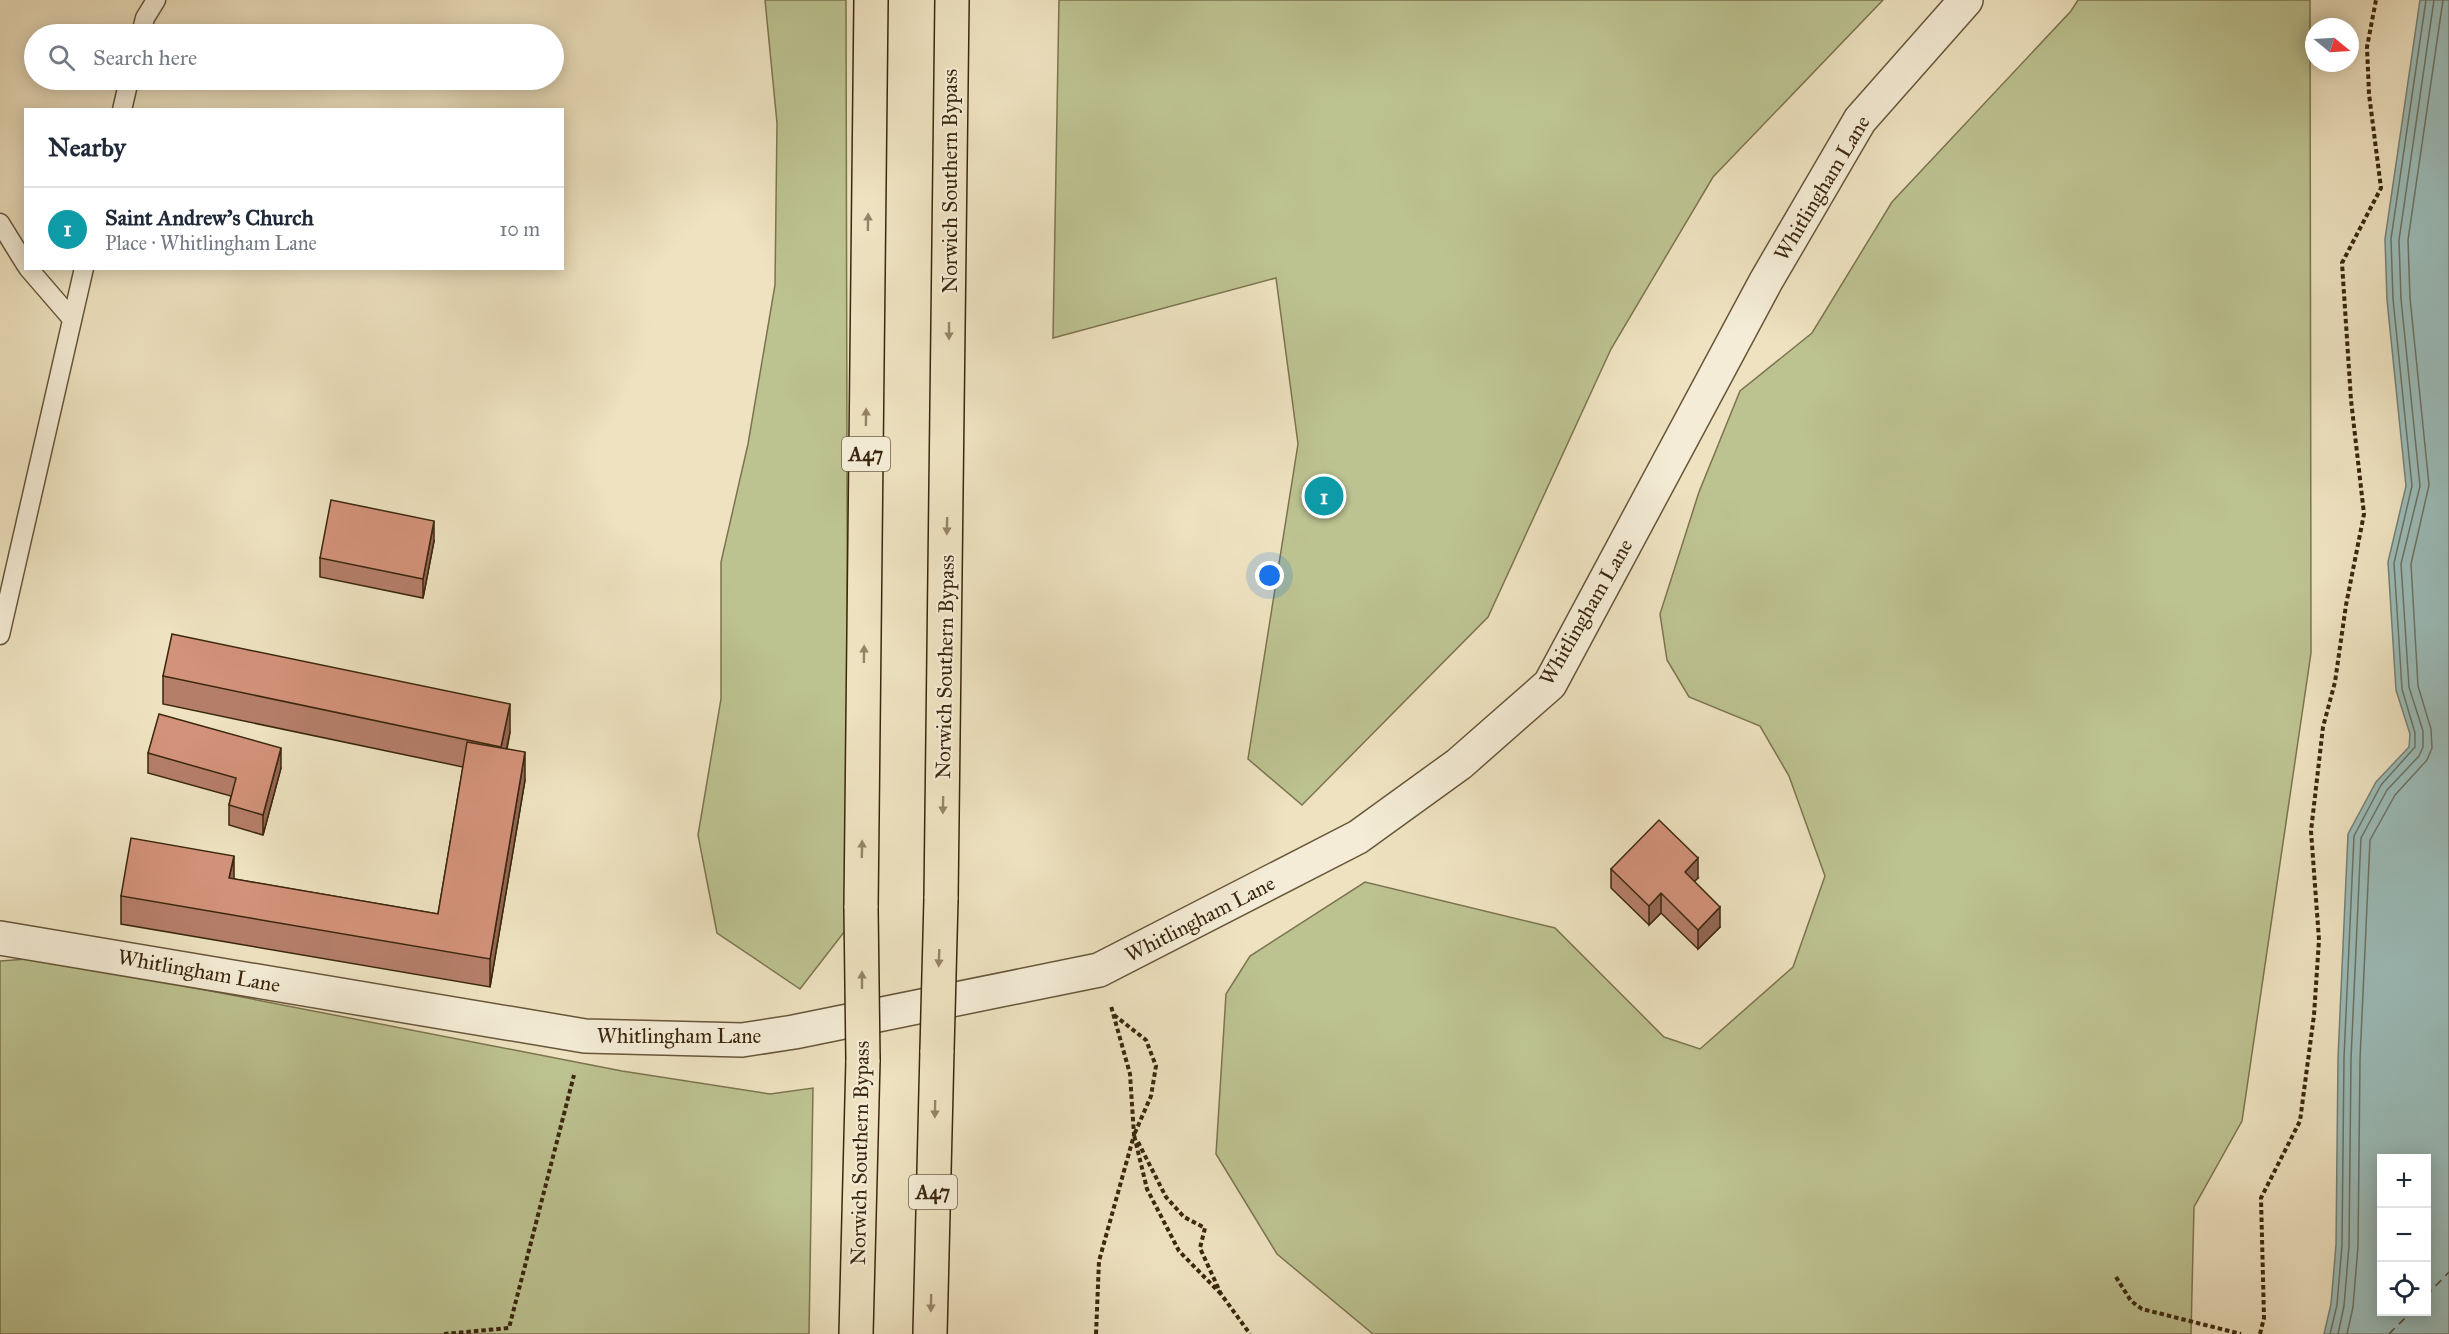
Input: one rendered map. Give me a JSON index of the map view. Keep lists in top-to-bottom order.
{
  "streets": {
    "highway": ["Norwich Southern Bypass", "A47"],
    "street": ["Whitlingham Lane"]
  },
  "north": "right",
  "page": {
    "search": "Search here",
    "heading": "Nearby",
    "list": [
      {
        "mark": "1",
        "name": "Saint Andrew's Church",
        "note": "Place · Whitlingham Lane",
        "value": "10 m"
      }
    ],
    "pins": "1",
    "map_buttons": ["+", "−"]
  }
}
